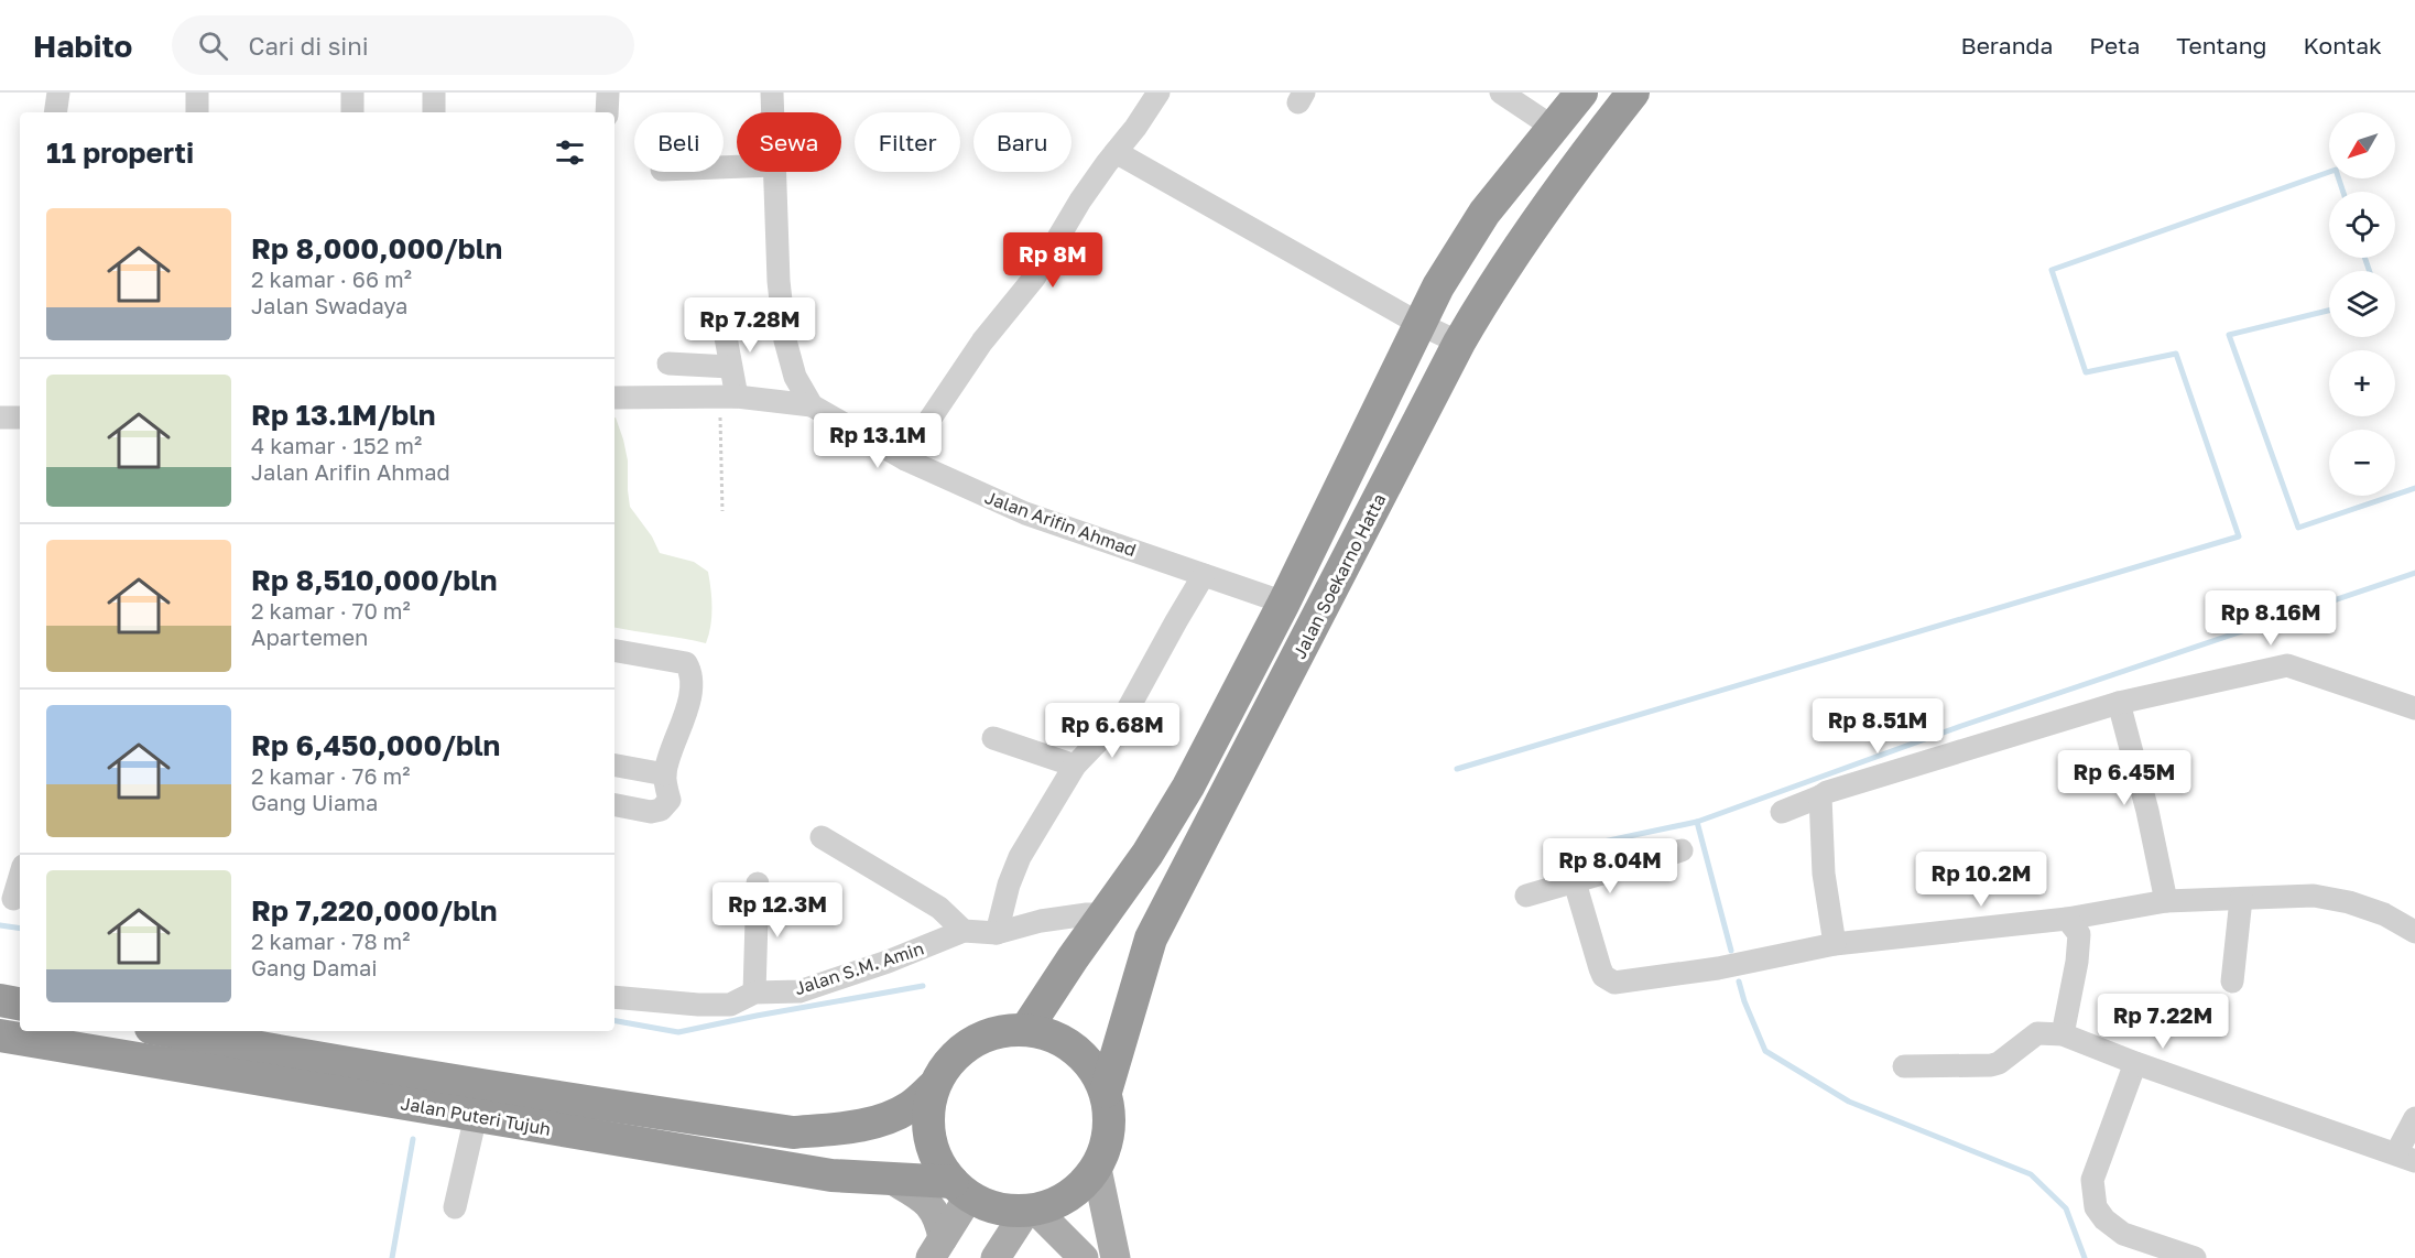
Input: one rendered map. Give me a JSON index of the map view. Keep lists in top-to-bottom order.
{
  "streets": {
    "highway": ["Jalan Soekarno Hatta", "Jalan Puteri Tujuh"],
    "street": ["Jalan Arifin Ahmad", "Jalan S.M. Amin"]
  },
  "crossings": [
    ["Jalan Arifin Ahmad", "Jalan Soekarno Hatta"],
    ["Jalan Soekarno Hatta", "Jalan S.M. Amin"],
    ["Jalan Soekarno Hatta", "Jalan Puteri Tujuh"]
  ],
  "north": "bottom left",
  "page": {
    "header": "Habito",
    "search": "Cari di sini",
    "nav": [
      "Beranda",
      "Peta",
      "Tentang",
      "Kontak"
    ],
    "map_buttons": ["+", "−"],
    "chip": [
      "Beli",
      "Sewa",
      "Filter",
      "Baru"
    ],
    "heading": "11 properti",
    "list": [
      {
        "name": "Rp 8,000,000/bln",
        "note": "2 kamar · 66 m² · Jalan Swadaya"
      },
      {
        "name": "Rp 13.1M/bln",
        "note": "4 kamar · 152 m² · Jalan Arifin Ahmad"
      },
      {
        "name": "Rp 8,510,000/bln",
        "note": "2 kamar · 70 m² · Apartemen"
      },
      {
        "name": "Rp 6,450,000/bln",
        "note": "2 kamar · 76 m² · Gang Uiama"
      },
      {
        "name": "Rp 7,220,000/bln",
        "note": "2 kamar · 78 m² · Gang Damai"
      }
    ],
    "price": [
      "Rp 8M",
      "Rp 7.28M",
      "Rp 13.1M",
      "Rp 8.16M",
      "Rp 8.51M",
      "Rp 6.68M",
      "Rp 6.45M",
      "Rp 8.04M",
      "Rp 10.2M",
      "Rp 12.3M",
      "Rp 7.22M"
    ]
  }
}
